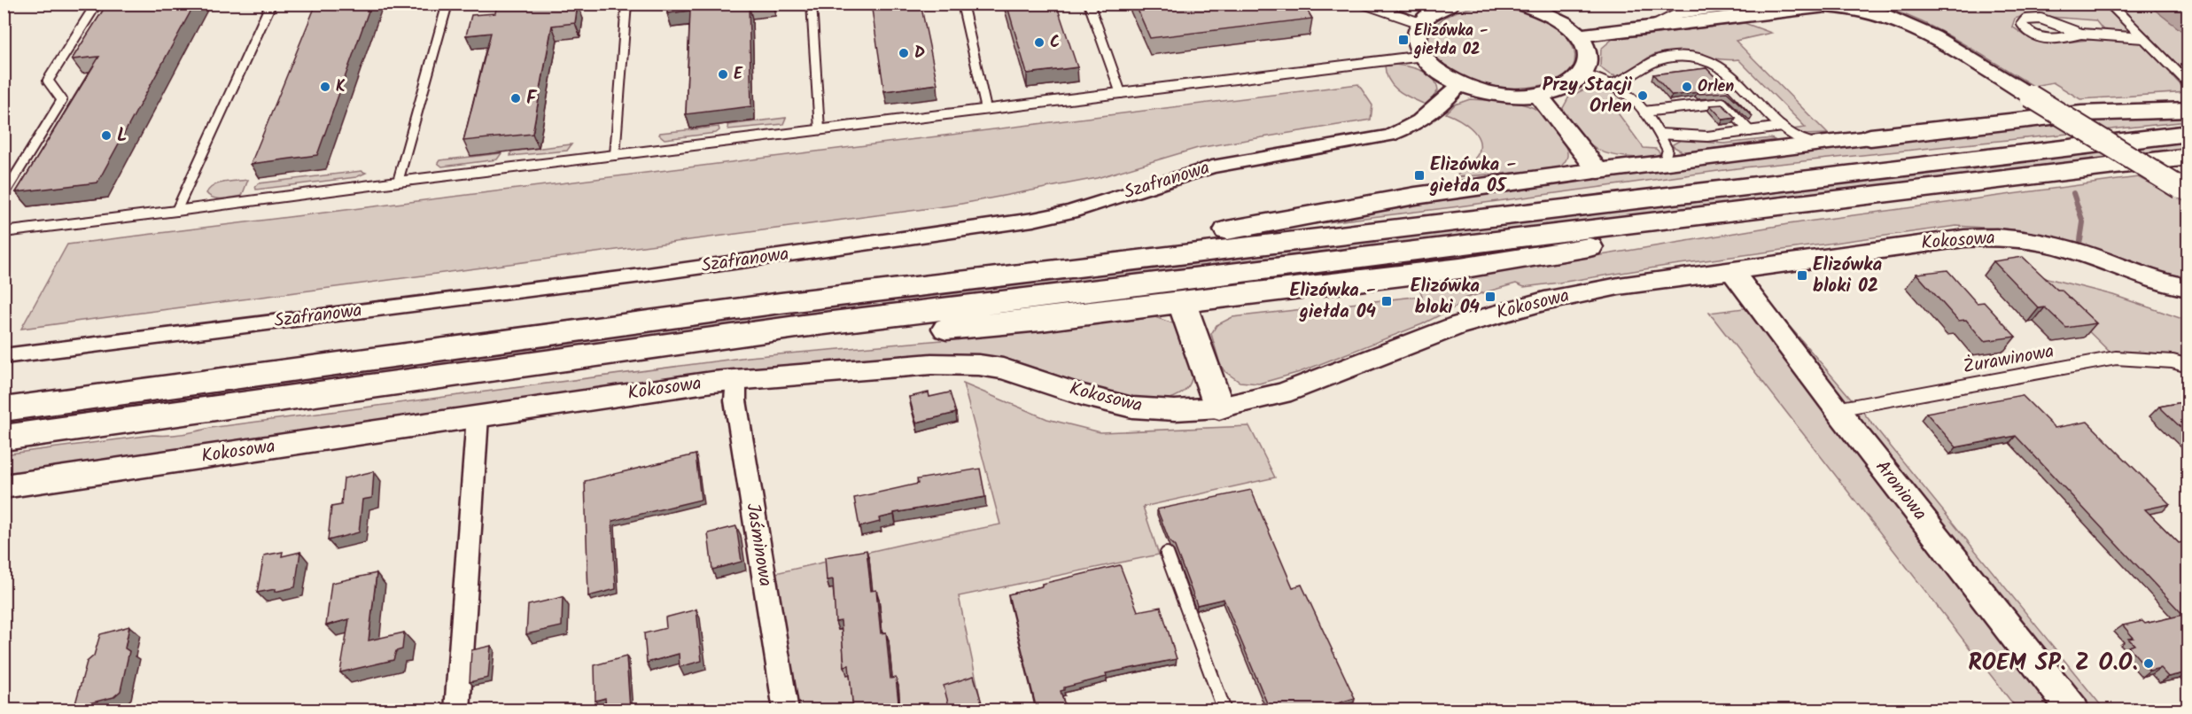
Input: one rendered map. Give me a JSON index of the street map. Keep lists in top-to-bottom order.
{
  "streets": {
    "street": [
      "Szafranowa",
      "Kokosowa",
      "Aroniowa",
      "Jaśminowa"
    ],
    "lane": ["Żurawinowa"]
  },
  "crossings": [
    ["Kokosowa", "Aroniowa"],
    ["Kokosowa", "Jaśminowa"],
    ["Żurawinowa", "Aroniowa"]
  ],
  "places": {
    "transit": [
      "Elizówka - giełda 02",
      "Elizówka - giełda 05",
      "Elizówka bloki 02",
      "Elizówka bloki 04",
      "Elizówka - giełda 04"
    ],
    "other": [
      "C",
      "D",
      "E",
      "K",
      "Orlen",
      "Przy Stacji Orlen",
      "F",
      "L",
      "ROEM SP. Z O.O."
    ]
  }
}
